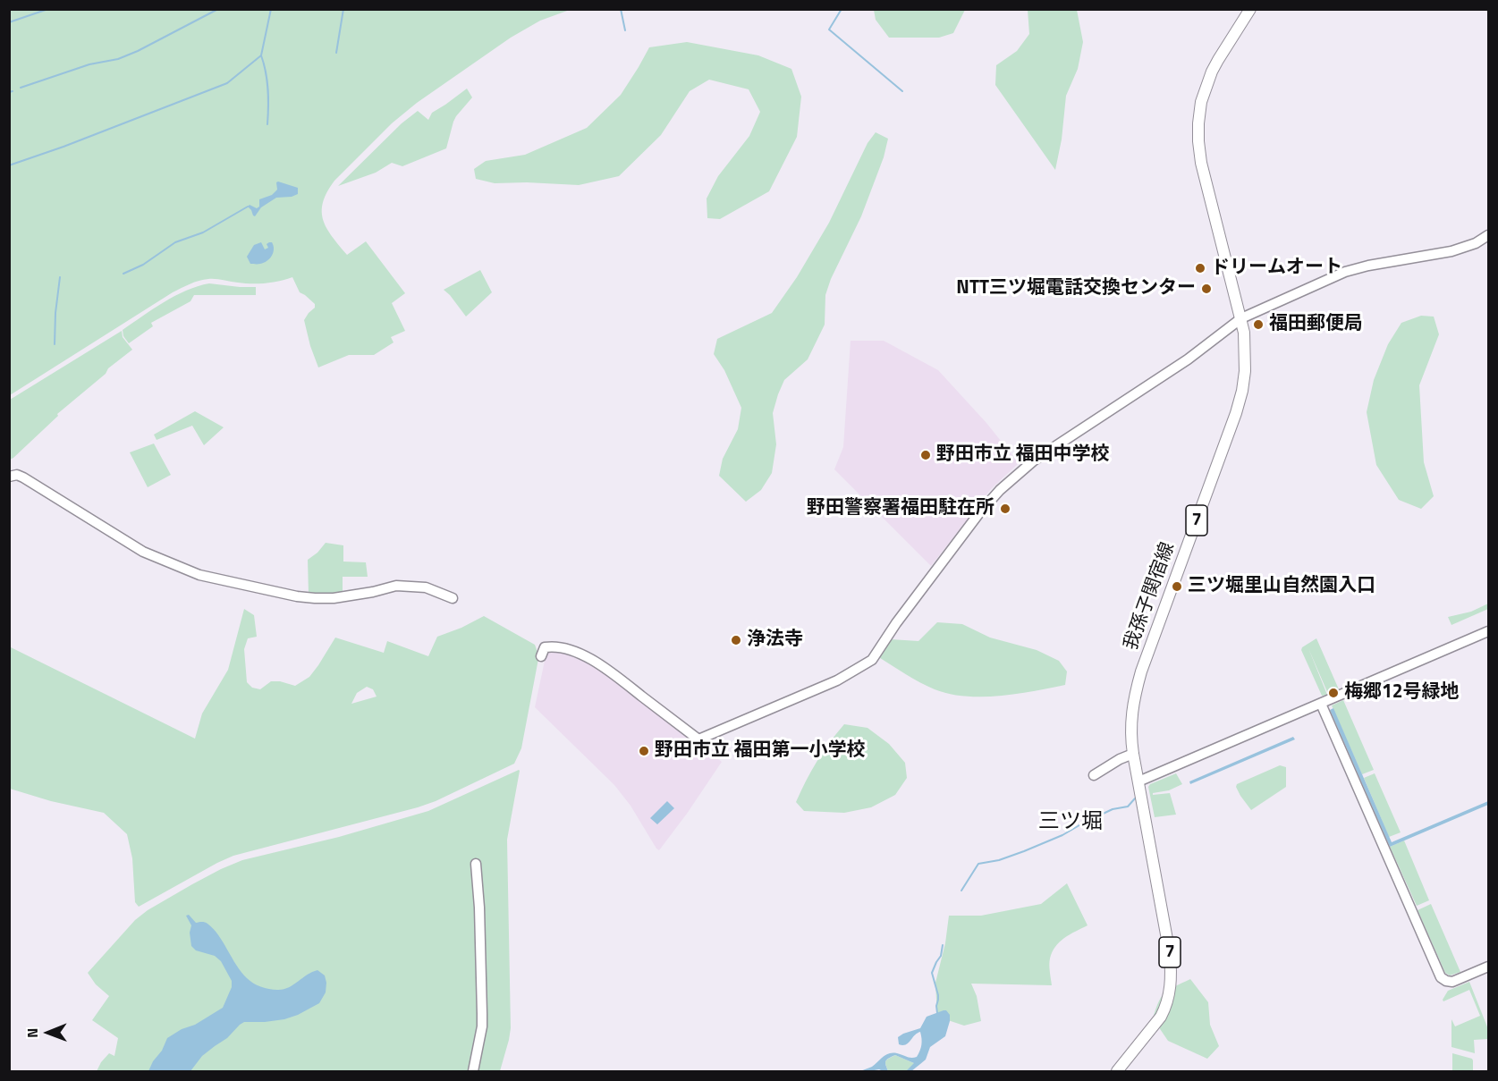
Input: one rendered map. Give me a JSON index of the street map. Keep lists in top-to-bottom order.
{
  "streets": {
    "main road": ["7", "我孫子関宿線"]
  },
  "districts": ["三ツ堀"],
  "places": [
    "ドリームオート",
    "NTT三ツ堀電話交換センター",
    "福田郵便局",
    "野田市立 福田中学校",
    "野田警察署福田駐在所",
    "三ツ堀里山自然園入口",
    "浄法寺",
    "梅郷12号緑地",
    "野田市立 福田第一小学校"
  ],
  "north": "left"
}
